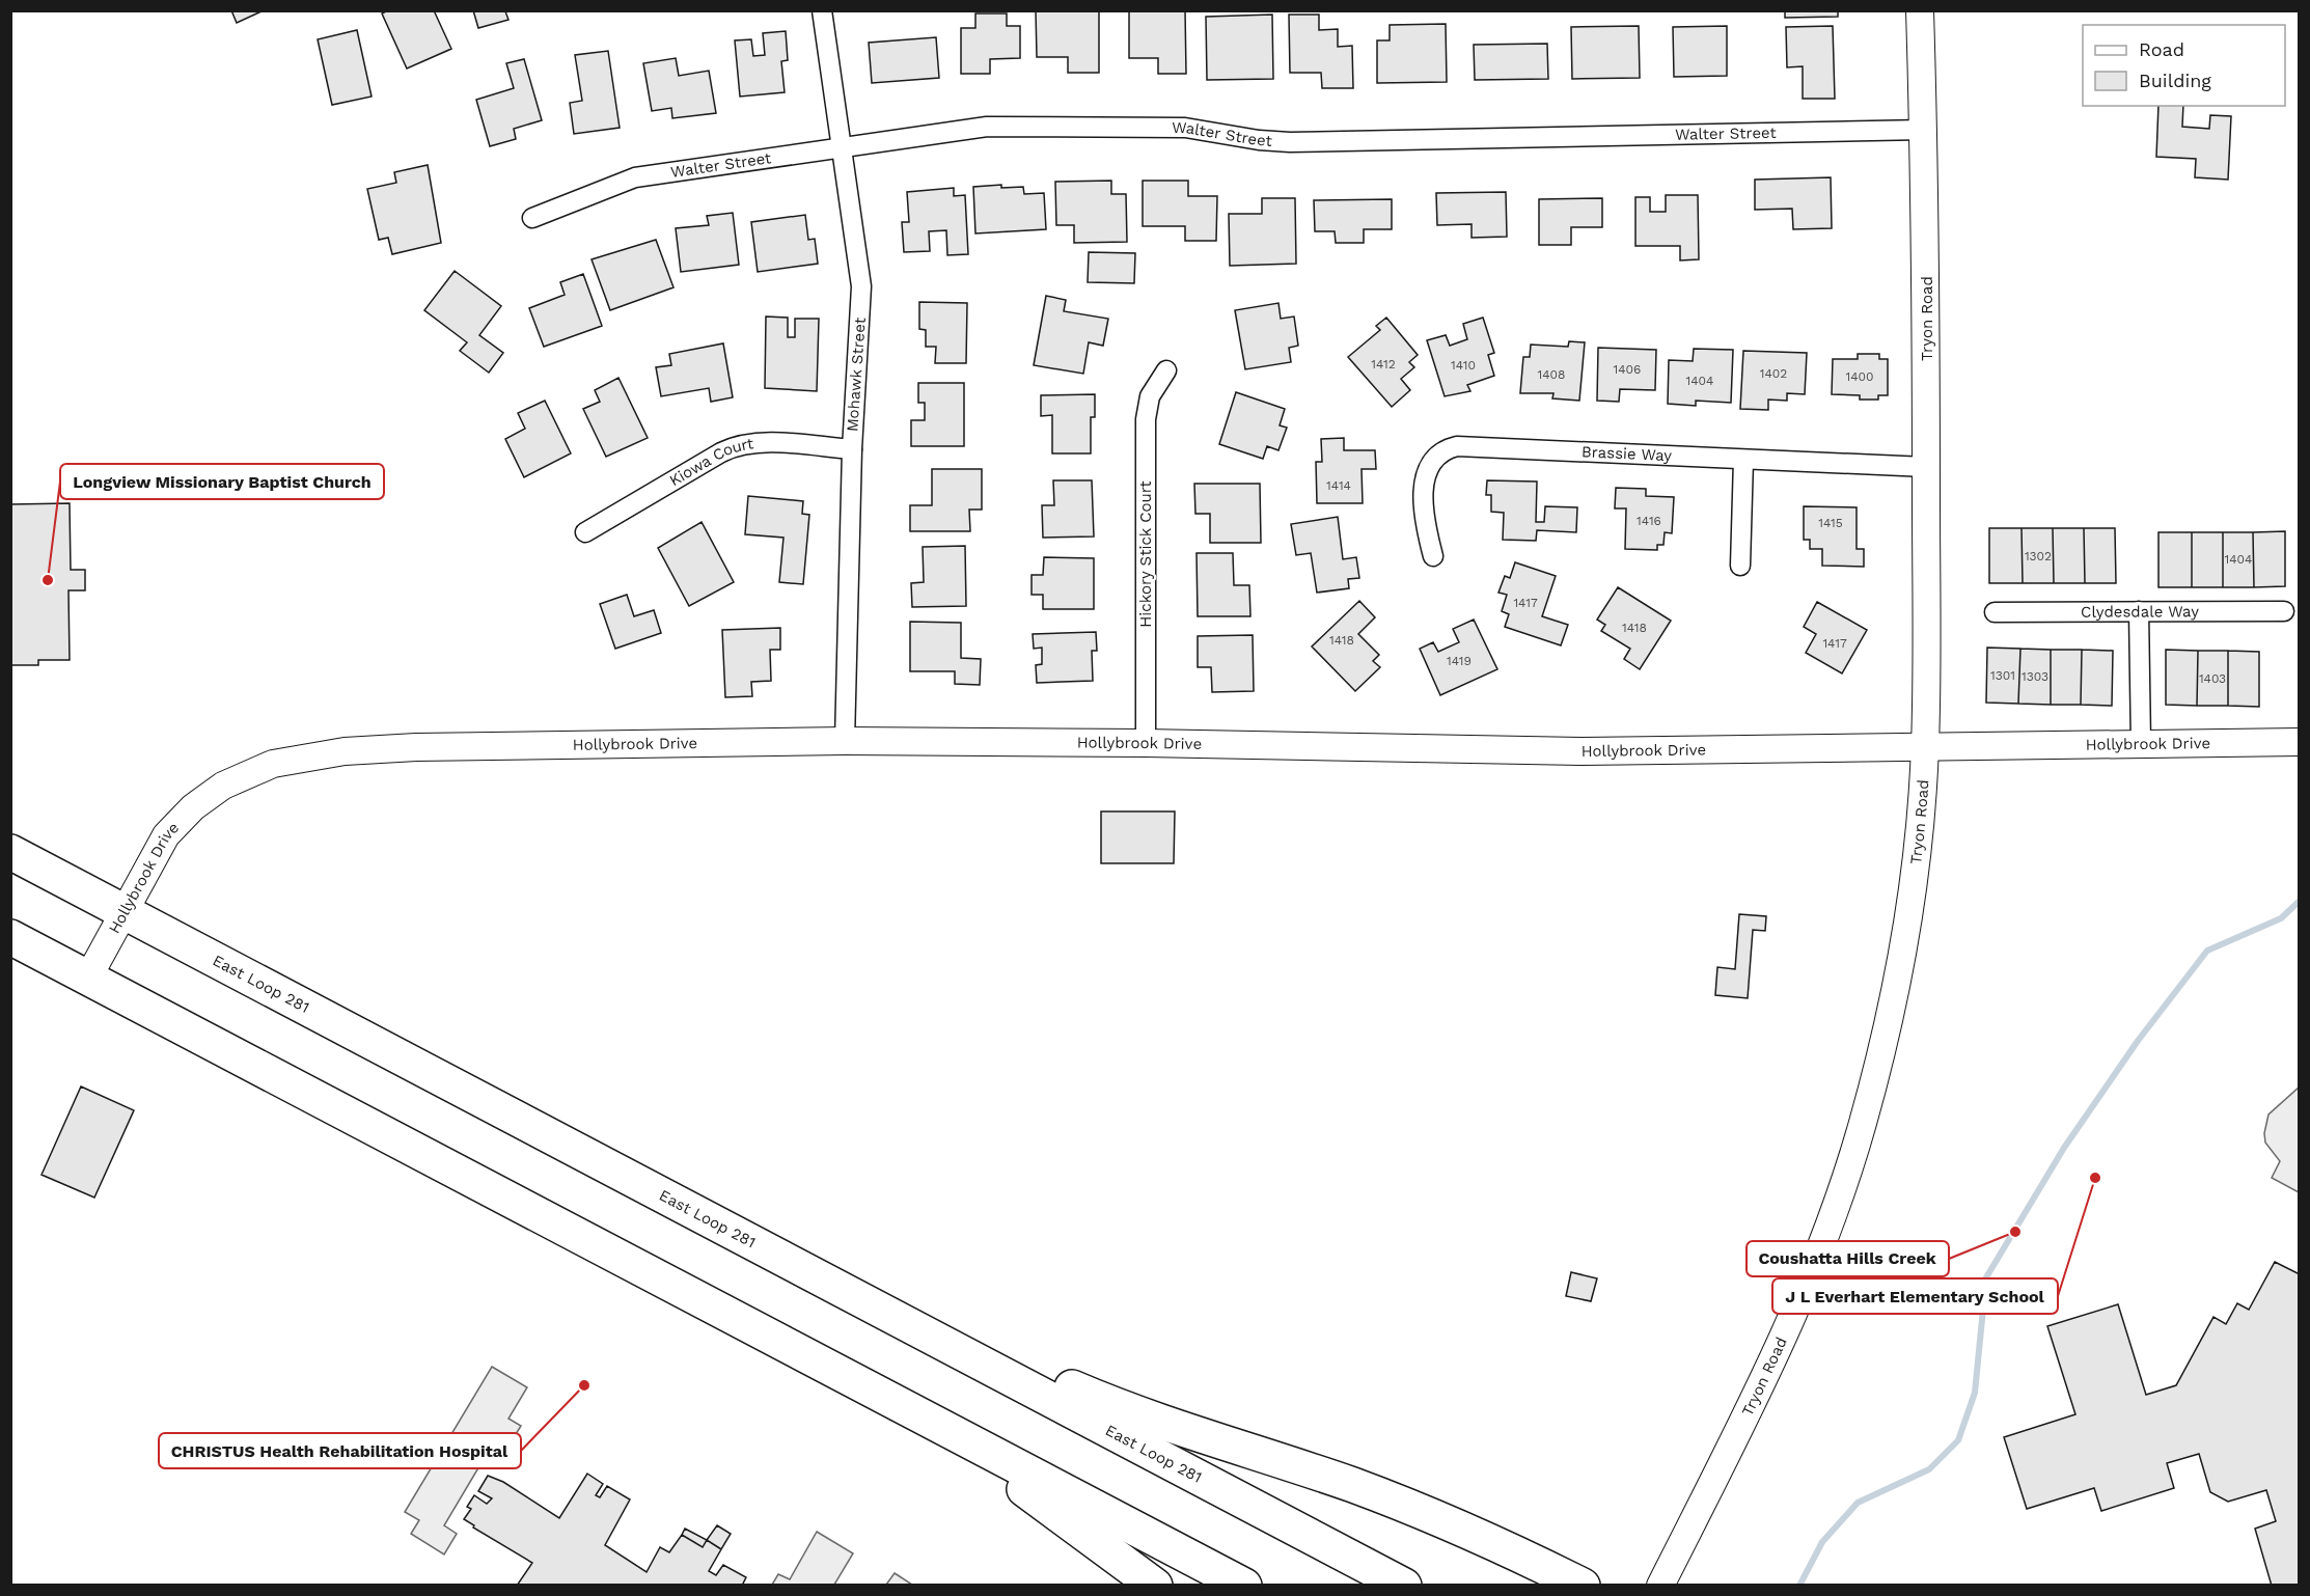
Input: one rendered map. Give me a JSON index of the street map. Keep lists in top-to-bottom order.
{
  "streets": {
    "highway": ["East Loop 281"],
    "street": [
      "Walter Street",
      "Tryon Road",
      "Mohawk Street",
      "Brassie Way",
      "Kiowa Court",
      "Hickory Stick Court",
      "Clydesdale Way",
      "Hollybrook Drive"
    ]
  },
  "crossings": [
    ["Walter Street", "Tryon Road"],
    ["Walter Street", "Mohawk Street"],
    ["Tryon Road", "Brassie Way"],
    ["Tryon Road", "Hollybrook Drive"],
    ["Mohawk Street", "Kiowa Court"],
    ["Mohawk Street", "Hollybrook Drive"],
    ["Hickory Stick Court", "Hollybrook Drive"],
    ["Hollybrook Drive", "East Loop 281"]
  ],
  "places": [
    "Longview Missionary Baptist Church",
    "J L Everhart Elementary School",
    "Coushatta Hills Creek",
    "CHRISTUS Health Rehabilitation Hospital"
  ],
  "house_numbers": [
    "1412",
    "1410",
    "1406",
    "1402",
    "1408",
    "1400",
    "1404",
    "1414",
    "1416",
    "1415",
    "1302",
    "1404",
    "1417",
    "1418",
    "1418",
    "1417",
    "1419",
    "1301",
    "1303",
    "1403"
  ],
  "legend": ["Road", "Building"]
}
